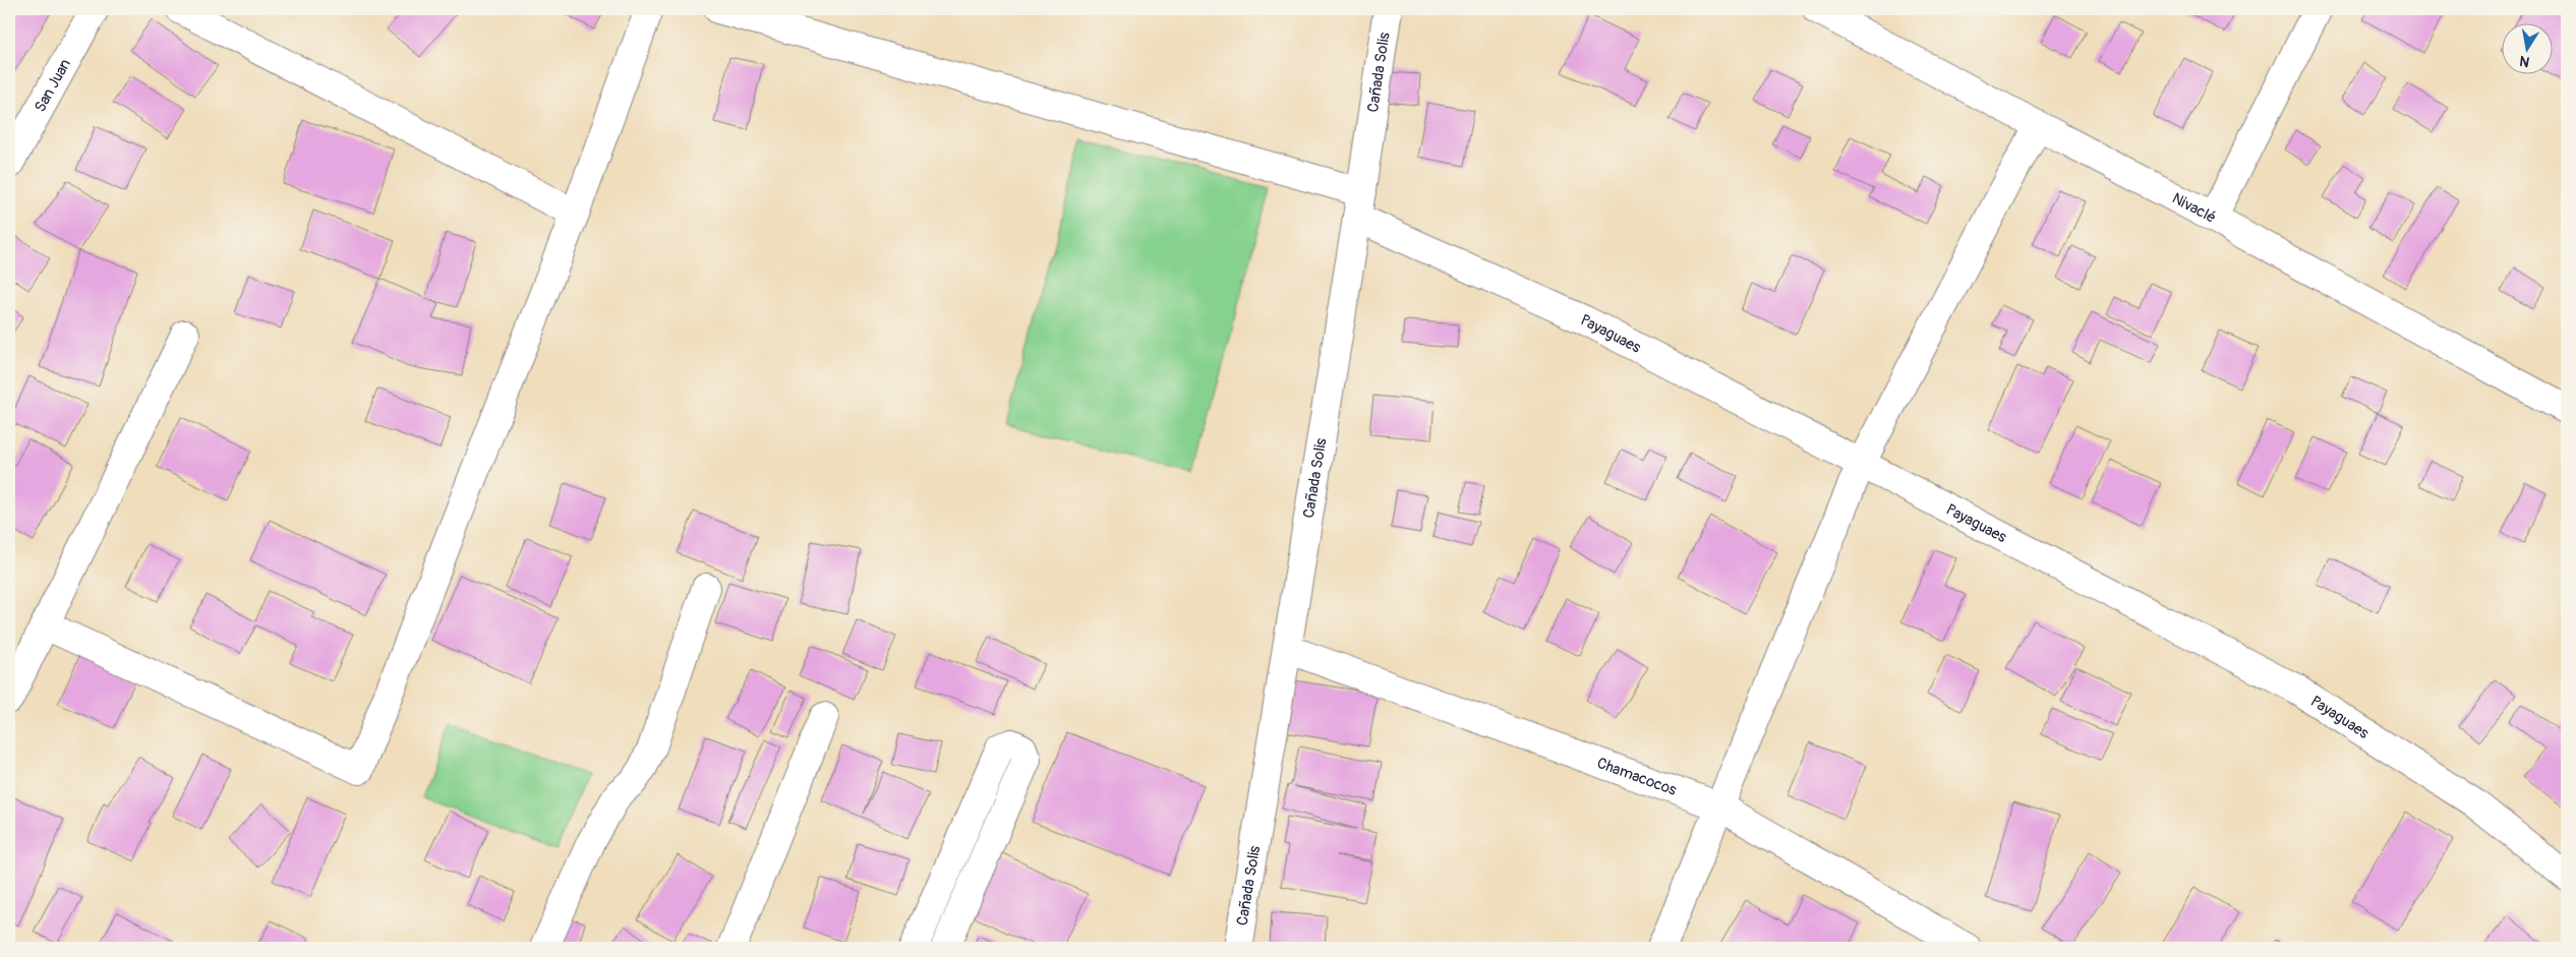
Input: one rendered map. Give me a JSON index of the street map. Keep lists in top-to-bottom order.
{
  "streets": {
    "street": [
      "Cañada Solis",
      "San Juan",
      "Nivaclé",
      "Payaguaes",
      "Chamacocos"
    ]
  },
  "crossings": [
    ["Cañada Solis", "Payaguaes"],
    ["Cañada Solis", "Chamacocos"]
  ],
  "north": "bottom"
}
